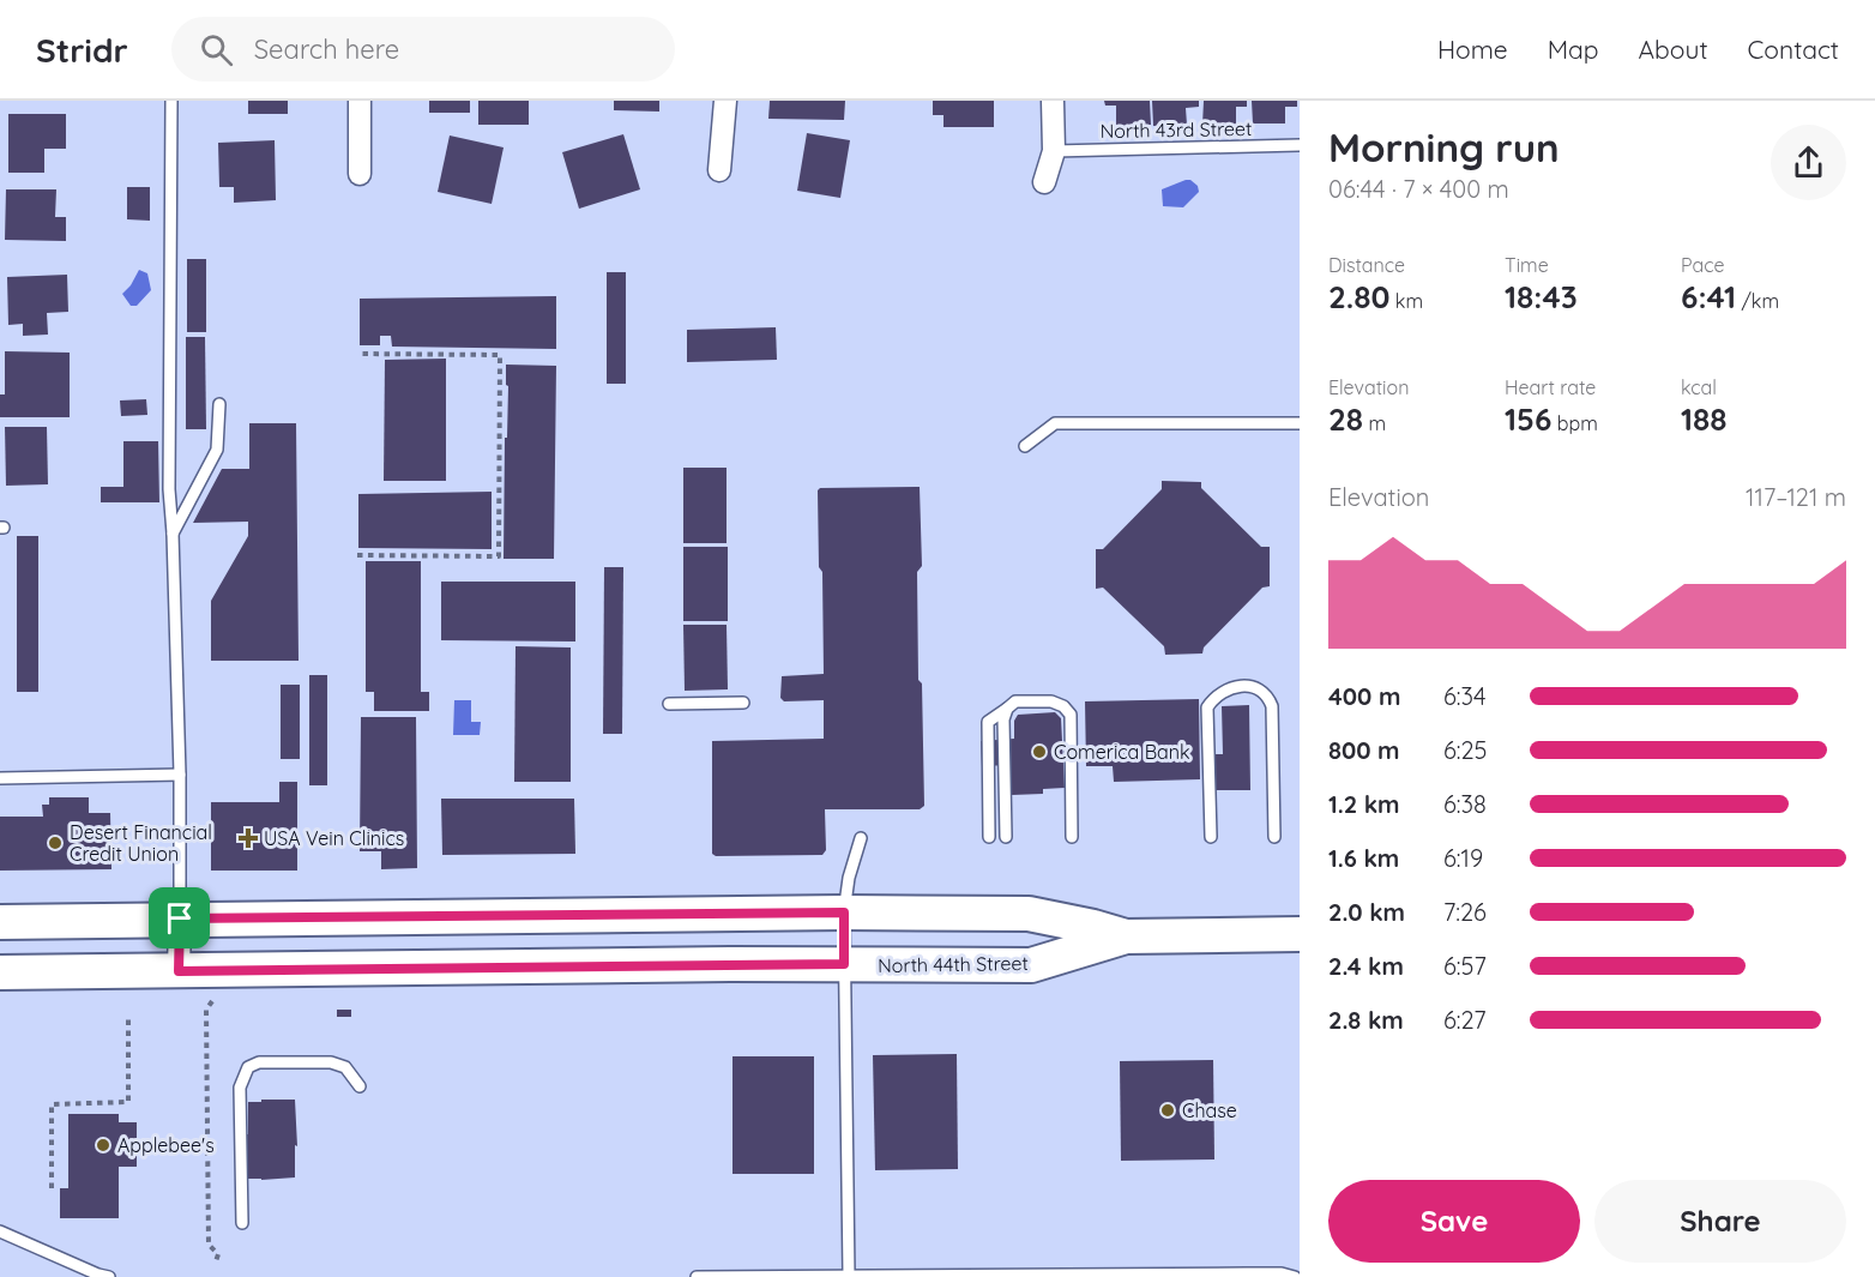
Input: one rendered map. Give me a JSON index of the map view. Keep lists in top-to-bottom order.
{
  "streets": {
    "main road": ["North 44th Street"],
    "lane": ["North 43rd Street"]
  },
  "places": {
    "other": [
      "Comerica Bank",
      "Desert Financial Credit Union",
      "Chase",
      "Applebee's"
    ],
    "health": ["USA Vein Clinics"]
  },
  "page": {
    "header": "Stridr",
    "search": "Search here",
    "nav": [
      "Home",
      "Map",
      "About",
      "Contact"
    ],
    "heading": ["Morning run", "06:44 · 7 × 400 m"],
    "stats": [
      ["Distance", "2.80 km"],
      ["Time", "18:43"],
      ["Pace", "6:41 /km"],
      ["Elevation", "28 m"],
      ["Heart rate", "156 bpm"],
      ["kcal", "188"]
    ],
    "chart": ["Elevation", "117–121 m"],
    "list": [
      {
        "name": "400 m",
        "note": "6:34"
      },
      {
        "name": "800 m",
        "note": "6:25"
      },
      {
        "name": "1.2 km",
        "note": "6:38"
      },
      {
        "name": "1.6 km",
        "note": "6:19"
      },
      {
        "name": "2.0 km",
        "note": "7:26"
      },
      {
        "name": "2.4 km",
        "note": "6:57"
      },
      {
        "name": "2.8 km",
        "note": "6:27"
      }
    ],
    "buttons": ["Save", "Share"]
  }
}
